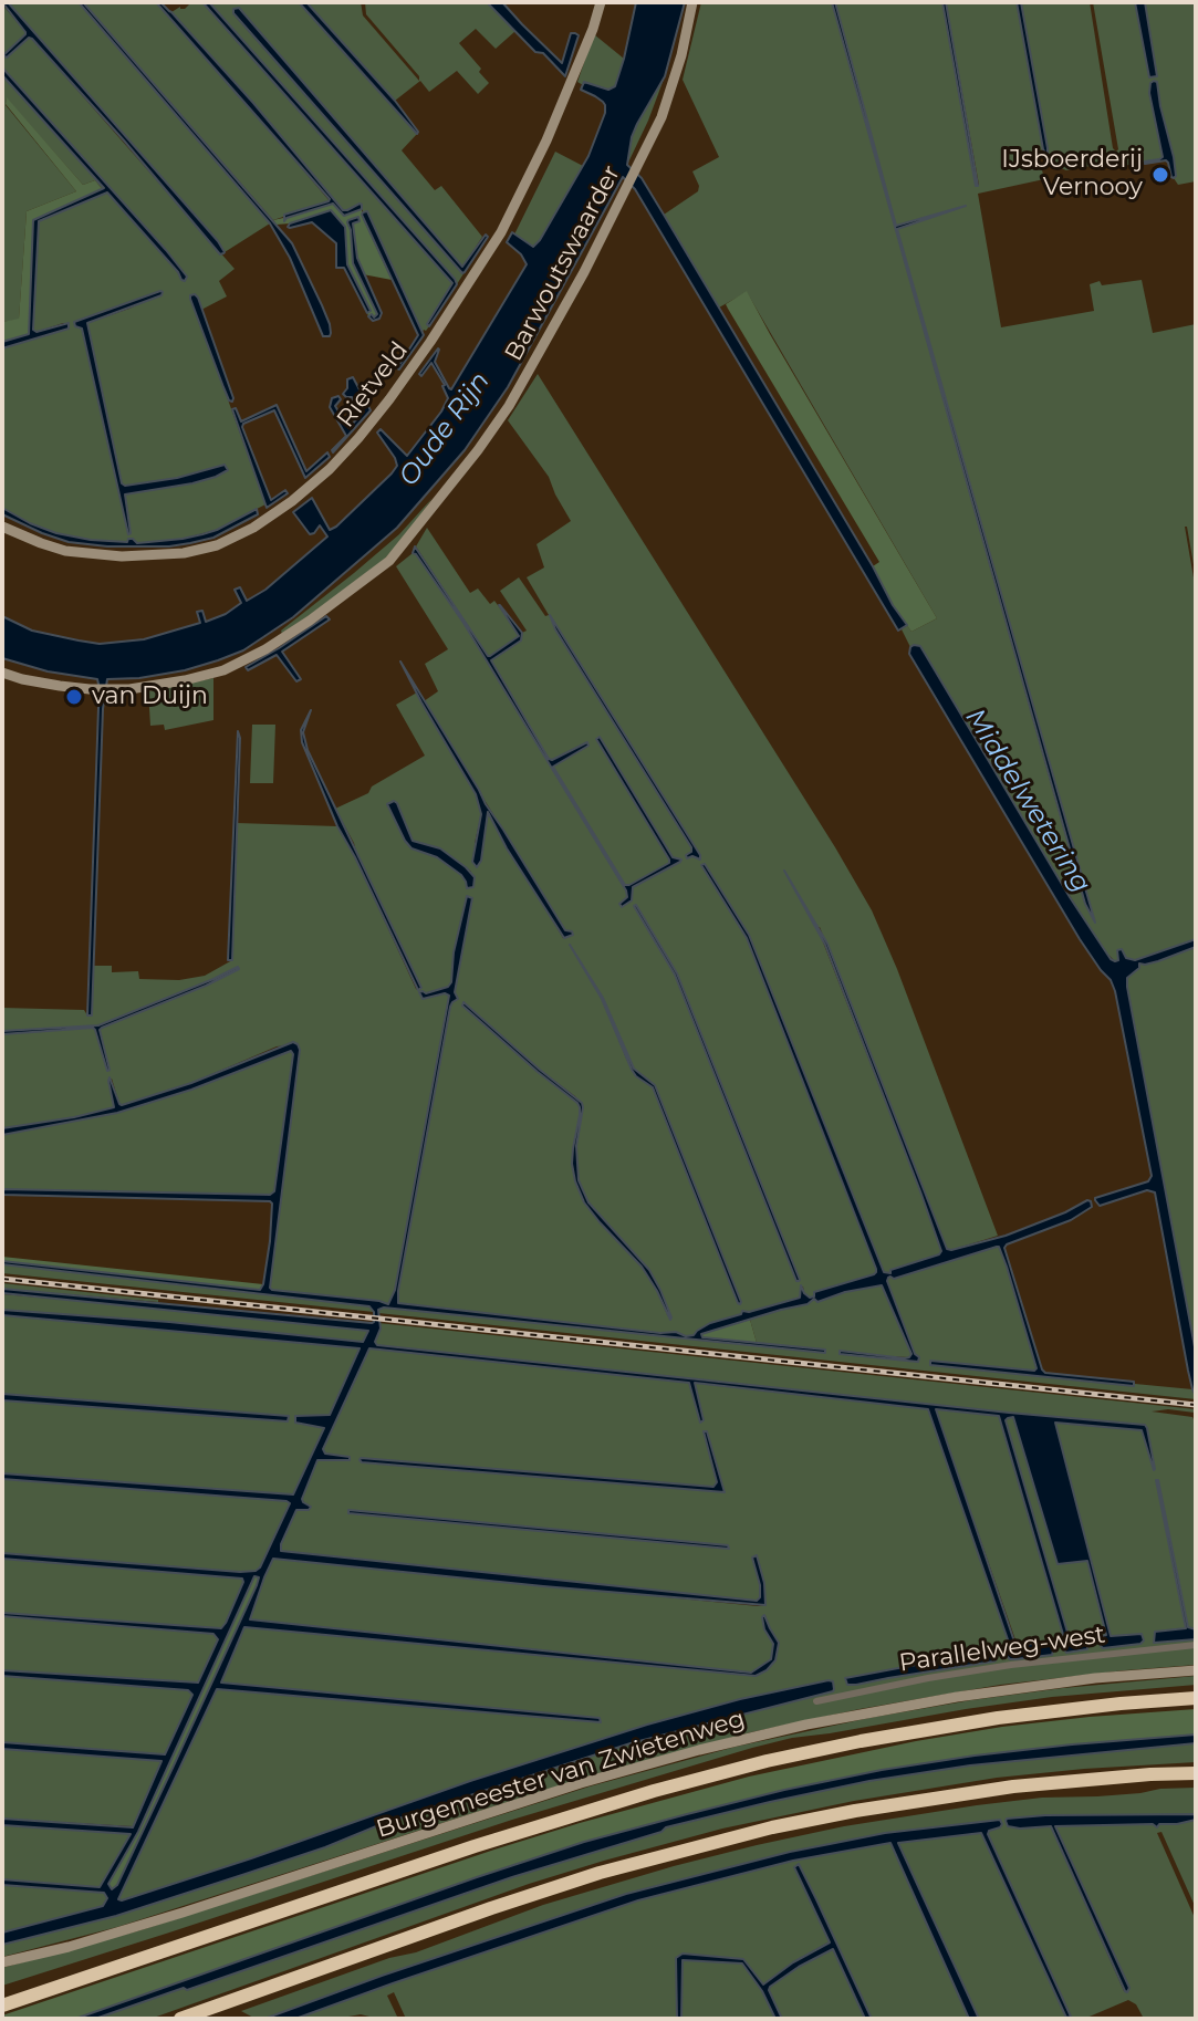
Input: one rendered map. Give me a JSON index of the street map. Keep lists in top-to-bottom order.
{
  "streets": {
    "main road": ["Barwoutswaarder", "Rietveld", "Burgemeester van Zwietenweg"],
    "street": ["Parallelweg-west"]
  },
  "water": ["Oude Rijn", "Middelwetering"],
  "places": ["IJsboerderij Vernooy", "van Duijn"]
}
